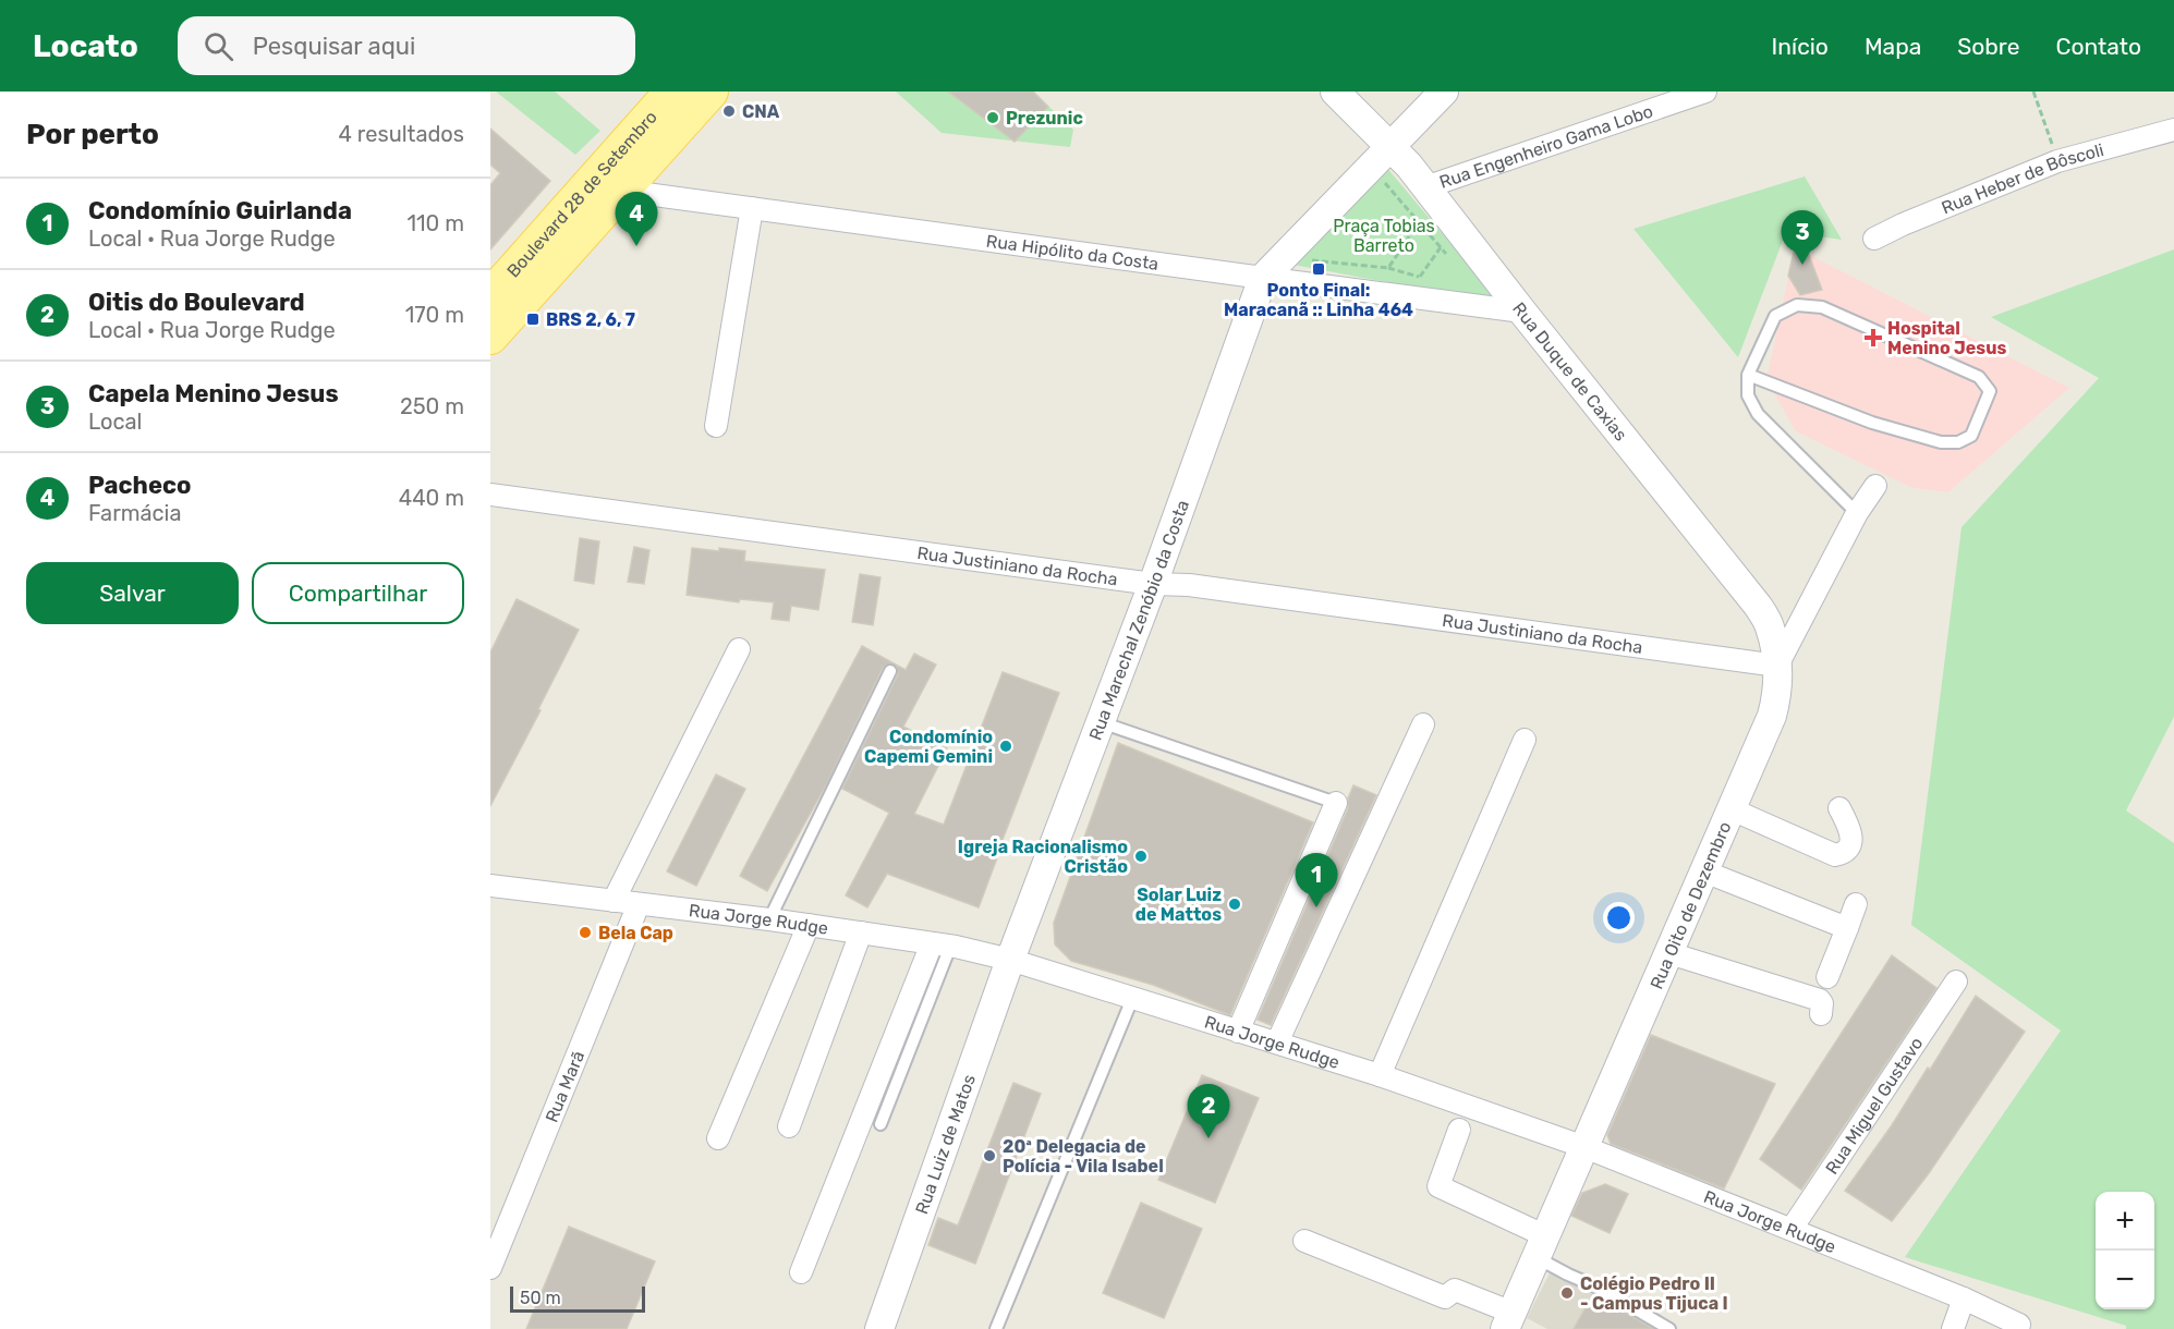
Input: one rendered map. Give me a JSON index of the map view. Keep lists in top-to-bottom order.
{
  "streets": {
    "main road": ["Boulevard 28 de Setembro"],
    "street": [
      "Rua Engenheiro Gama Lobo",
      "Rua Heber de Bôscoli",
      "Rua Hipólito da Costa",
      "Rua Duque de Caxias",
      "Rua Justiniano da Rocha",
      "Rua Marechal Zenóbio da Costa",
      "Rua Oito de Dezembro",
      "Rua Jorge Rudge",
      "Rua Marã",
      "Rua Miguel Gustavo",
      "Rua Luiz de Matos"
    ]
  },
  "crossings": [
    ["Rua Engenheiro Gama Lobo", "Rua Duque de Caxias"],
    ["Boulevard 28 de Setembro", "Rua Hipólito da Costa"],
    ["Rua Hipólito da Costa", "Rua Duque de Caxias"],
    ["Rua Hipólito da Costa", "Rua Marechal Zenóbio da Costa"],
    ["Rua Duque de Caxias", "Rua Justiniano da Rocha"],
    ["Rua Duque de Caxias", "Rua Oito de Dezembro"],
    ["Rua Justiniano da Rocha", "Rua Marechal Zenóbio da Costa"],
    ["Rua Justiniano da Rocha", "Rua Oito de Dezembro"],
    ["Rua Marechal Zenóbio da Costa", "Rua Jorge Rudge"],
    ["Rua Marechal Zenóbio da Costa", "Rua Luiz de Matos"],
    ["Rua Oito de Dezembro", "Rua Jorge Rudge"],
    ["Rua Jorge Rudge", "Rua Marã"],
    ["Rua Jorge Rudge", "Rua Miguel Gustavo"],
    ["Rua Jorge Rudge", "Rua Luiz de Matos"]
  ],
  "parks": ["Praça Tobias Barreto"],
  "places": {
    "other": [
      "CNA",
      "Prezunic",
      "Condomínio Capemi Gemini",
      "Igreja Racionalismo Cristão",
      "Solar Luiz de Mattos",
      "Bela Cap",
      "20ª Delegacia de Polícia - Vila Isabel",
      "Colégio Pedro II - Campus Tijuca I"
    ],
    "transit": ["Ponto Final: Maracanã :: Linha 464", "BRS 2, 6, 7"],
    "health": ["Hospital Menino Jesus"]
  },
  "scale_bar": "50 m",
  "page": {
    "header": "Locato",
    "search": "Pesquisar aqui",
    "nav": [
      "Início",
      "Mapa",
      "Sobre",
      "Contato"
    ],
    "heading": ["Por perto", "4 resultados"],
    "list": [
      {
        "mark": "1",
        "name": "Condomínio Guirlanda",
        "note": "Local · Rua Jorge Rudge",
        "value": "110 m"
      },
      {
        "mark": "2",
        "name": "Oitis do Boulevard",
        "note": "Local · Rua Jorge Rudge",
        "value": "170 m"
      },
      {
        "mark": "3",
        "name": "Capela Menino Jesus",
        "note": "Local",
        "value": "250 m"
      },
      {
        "mark": "4",
        "name": "Pacheco",
        "note": "Farmácia",
        "value": "440 m"
      }
    ],
    "pins": [
      "4",
      "3",
      "1",
      "2"
    ],
    "buttons": ["Salvar", "Compartilhar"],
    "map_buttons": ["+", "−"],
    "scale": "50 m"
  }
}
